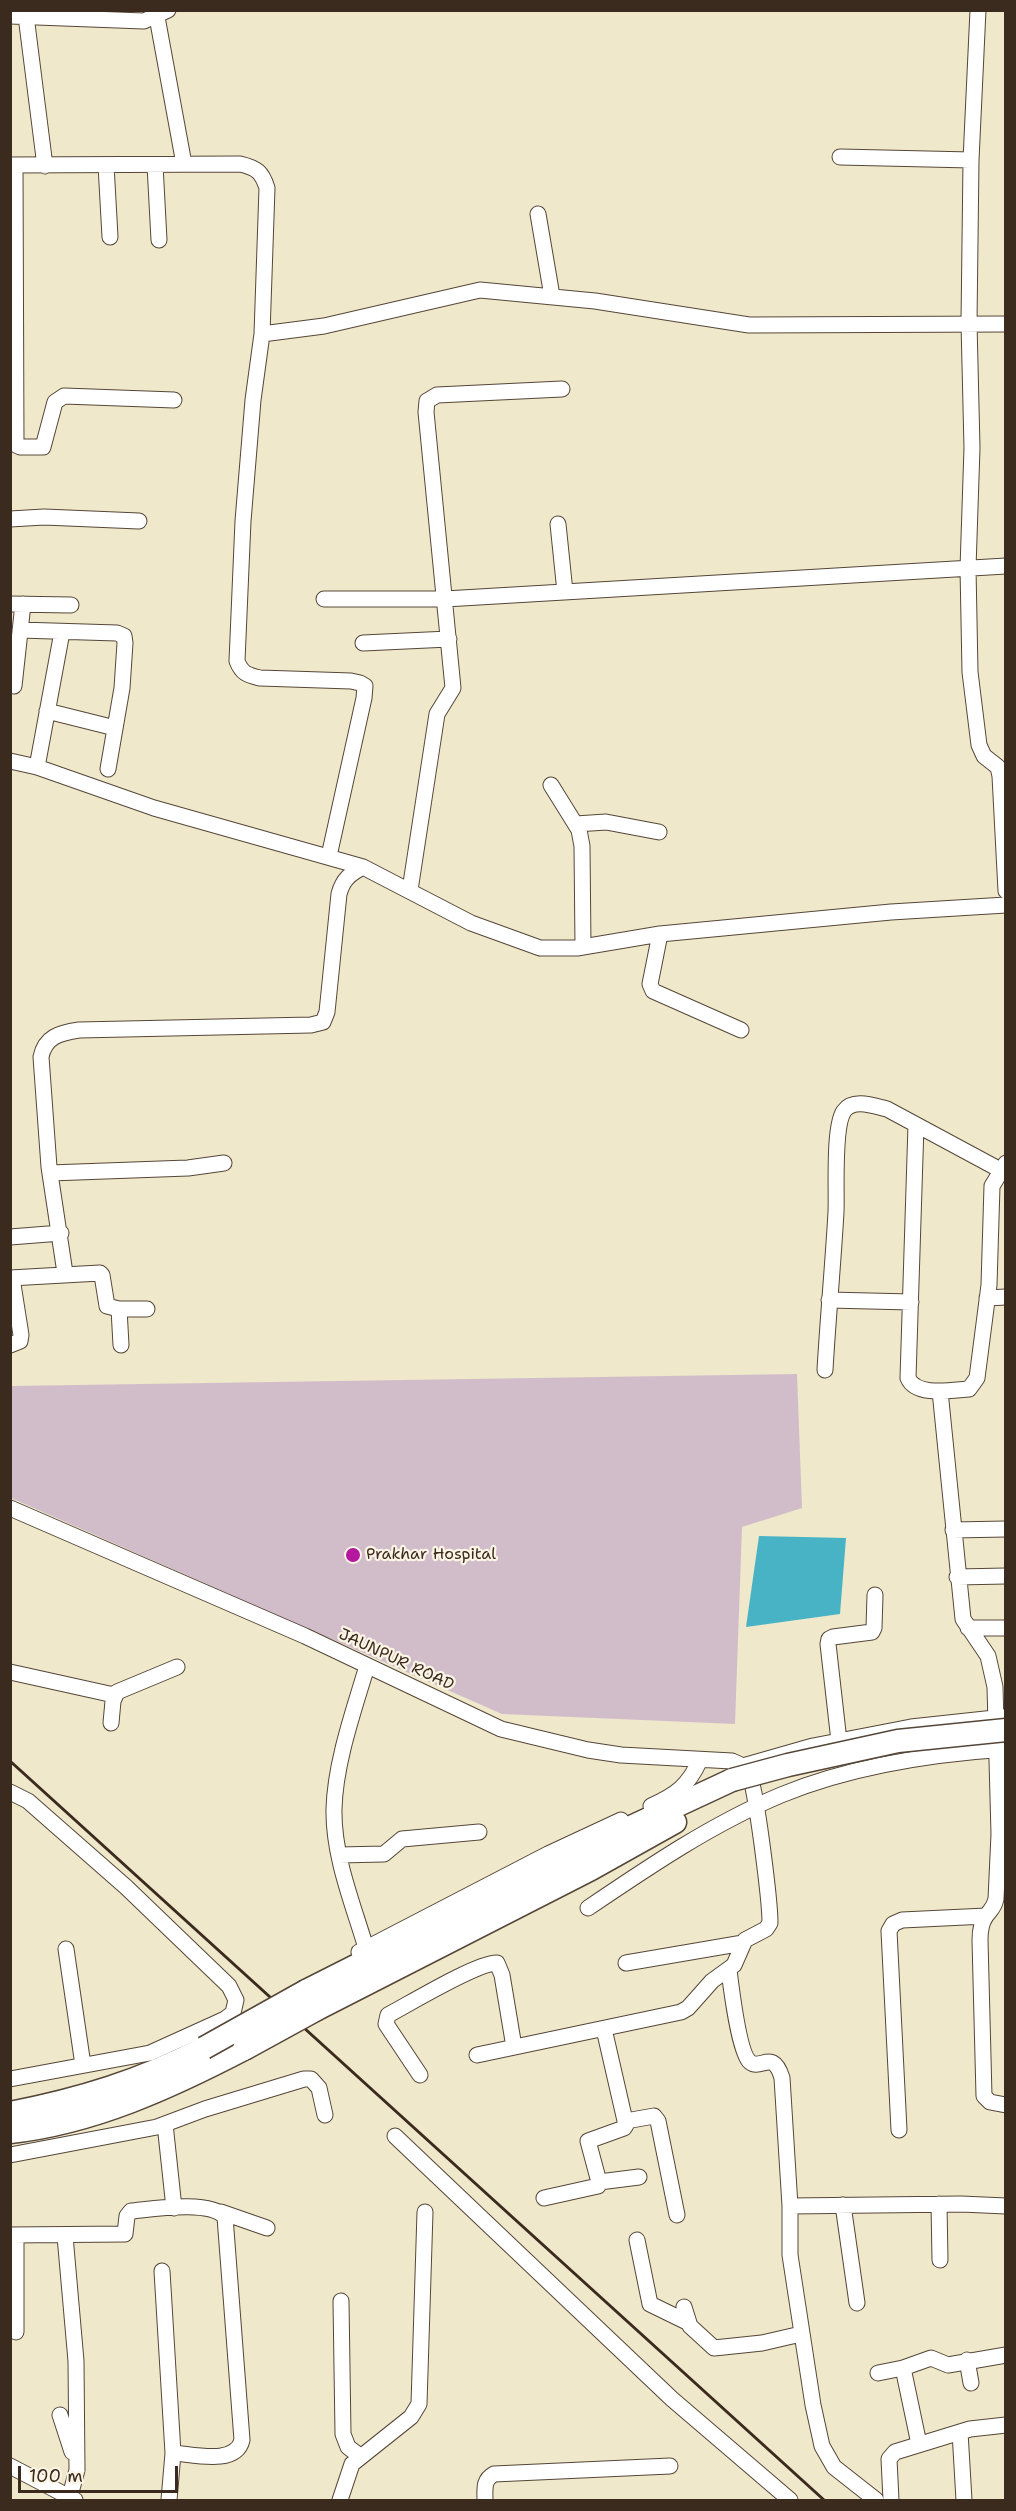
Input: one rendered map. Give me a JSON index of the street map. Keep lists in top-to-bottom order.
{
  "streets": {
    "street": ["JAUNPUR ROAD"]
  },
  "places": ["Prakhar Hospital"],
  "scale_bar": "100 m"
}
